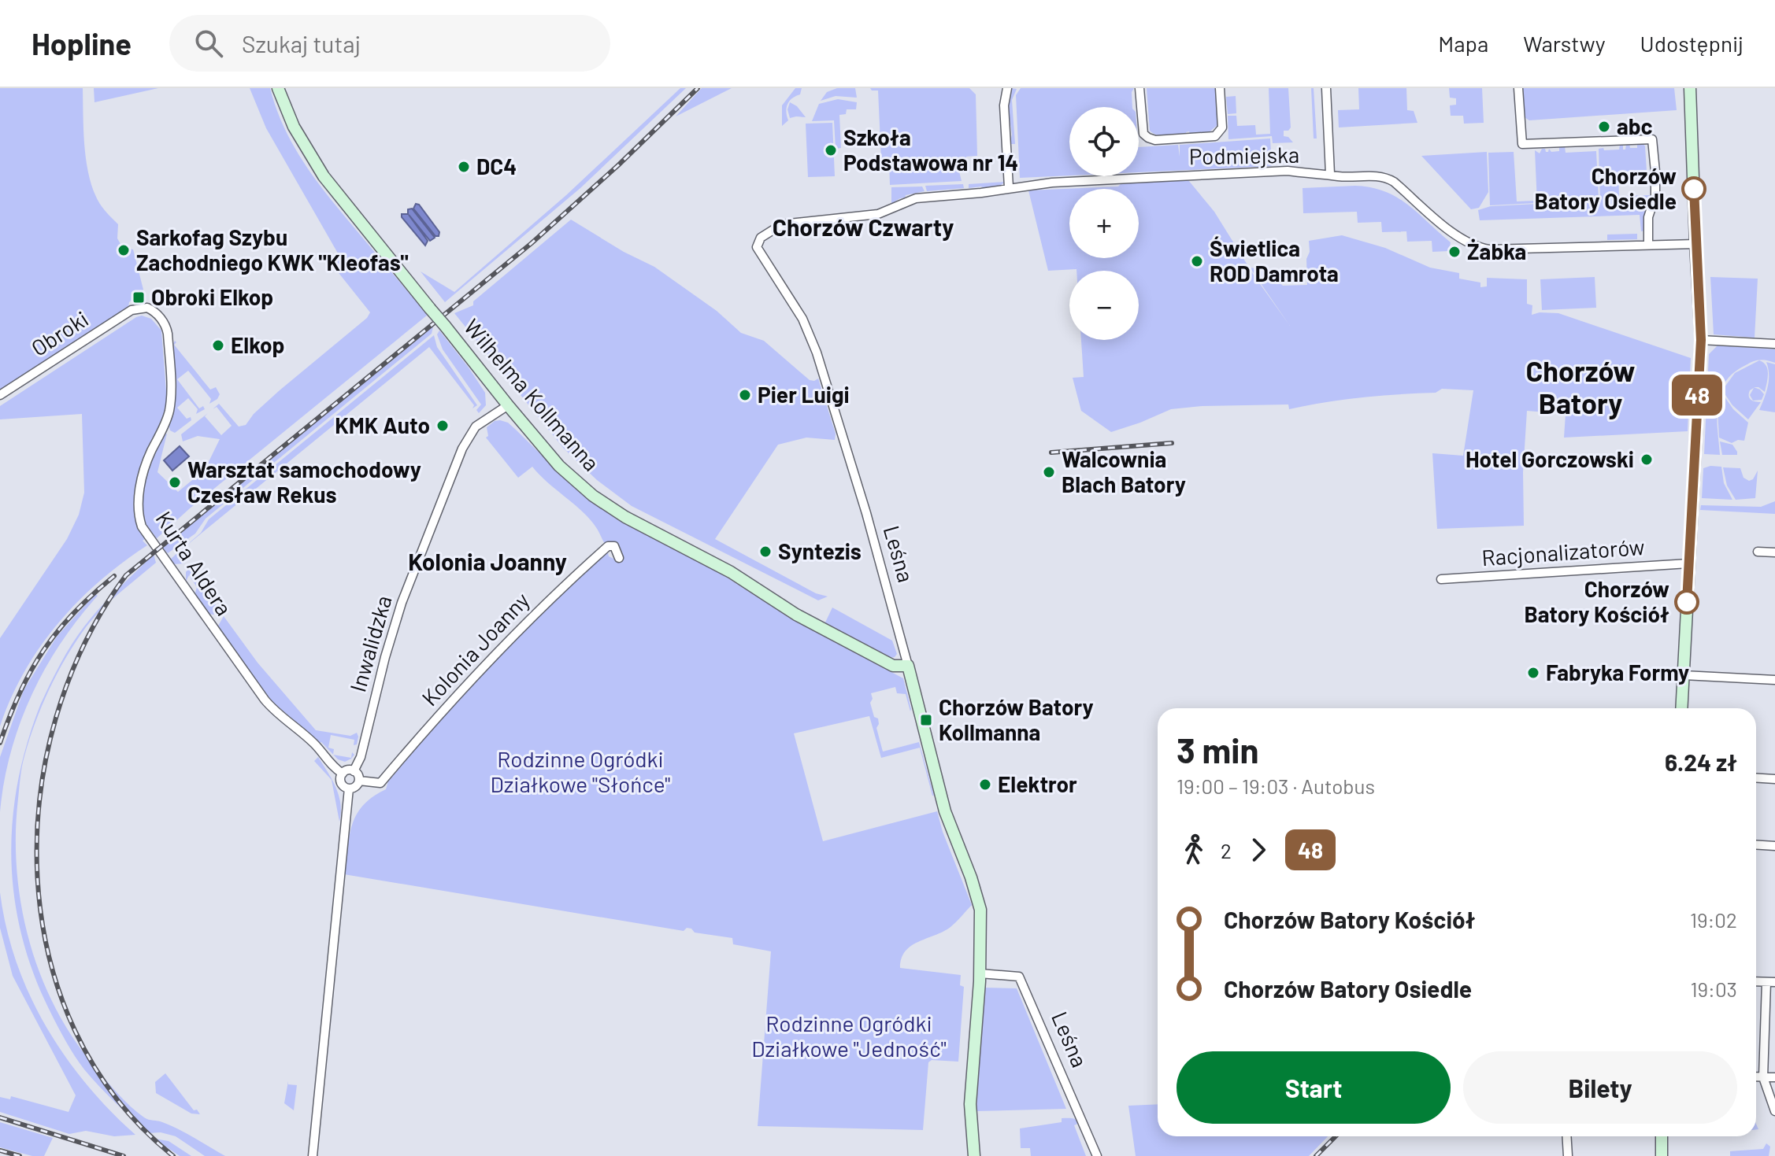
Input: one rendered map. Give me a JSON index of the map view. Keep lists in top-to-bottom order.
{
  "streets": {
    "street": [
      "Podmiejska",
      "Obroki",
      "Wilhelma Kollmanna",
      "Racjonalizatorów",
      "Leśna",
      "Kurta Aldera",
      "Inwalidzka",
      "Kolonia Joanny"
    ]
  },
  "crossings": [
    ["Podmiejska", "Leśna"],
    ["Obroki", "Kurta Aldera"],
    ["Wilhelma Kollmanna", "Leśna"],
    ["Wilhelma Kollmanna", "Inwalidzka"],
    ["Kurta Aldera", "Inwalidzka"],
    ["Kurta Aldera", "Kolonia Joanny"],
    ["Inwalidzka", "Kolonia Joanny"]
  ],
  "districts": ["Chorzów Czwarty", "Chorzów Batory", "Kolonia Joanny"],
  "parks": ["Rodzinne Ogródki Działkowe \"Słońce\"", "Rodzinne Ogródki Działkowe \"Jedność\""],
  "places": {
    "other": [
      "abc",
      "Szkoła Podstawowa nr 14",
      "DC4",
      "Chorzów Batory Osiedle",
      "Sarkofag Szybu Zachodniego KWK \"Kleofas\"",
      "Żabka",
      "Świetlica ROD Damrota",
      "Elkop",
      "Pier Luigi",
      "KMK Auto",
      "Hotel Gorczowski",
      "Walcownia Blach Batory",
      "Warsztat samochodowy Czesław Rekus",
      "Syntezis",
      "Chorzów Batory Kościół",
      "Fabryka Formy",
      "Elektror"
    ],
    "transit": ["Obroki Elkop", "Chorzów Batory Kollmanna"]
  },
  "lines": ["bus line 48"],
  "page": {
    "header": "Hopline",
    "search": "Szukaj tutaj",
    "nav": ["Mapa", "Warstwy", "Udostępnij"],
    "on_map": "48",
    "map_buttons": ["+", "−"],
    "heading": ["3 min", "19:00 – 19:03 · Autobus", "6.24 zł"],
    "legs": ["2", "48"],
    "list": [
      {
        "name": "Chorzów Batory Kościół",
        "value": "19:02"
      },
      {
        "name": "Chorzów Batory Osiedle",
        "value": "19:03"
      }
    ],
    "buttons": ["Start", "Bilety"]
  }
}
